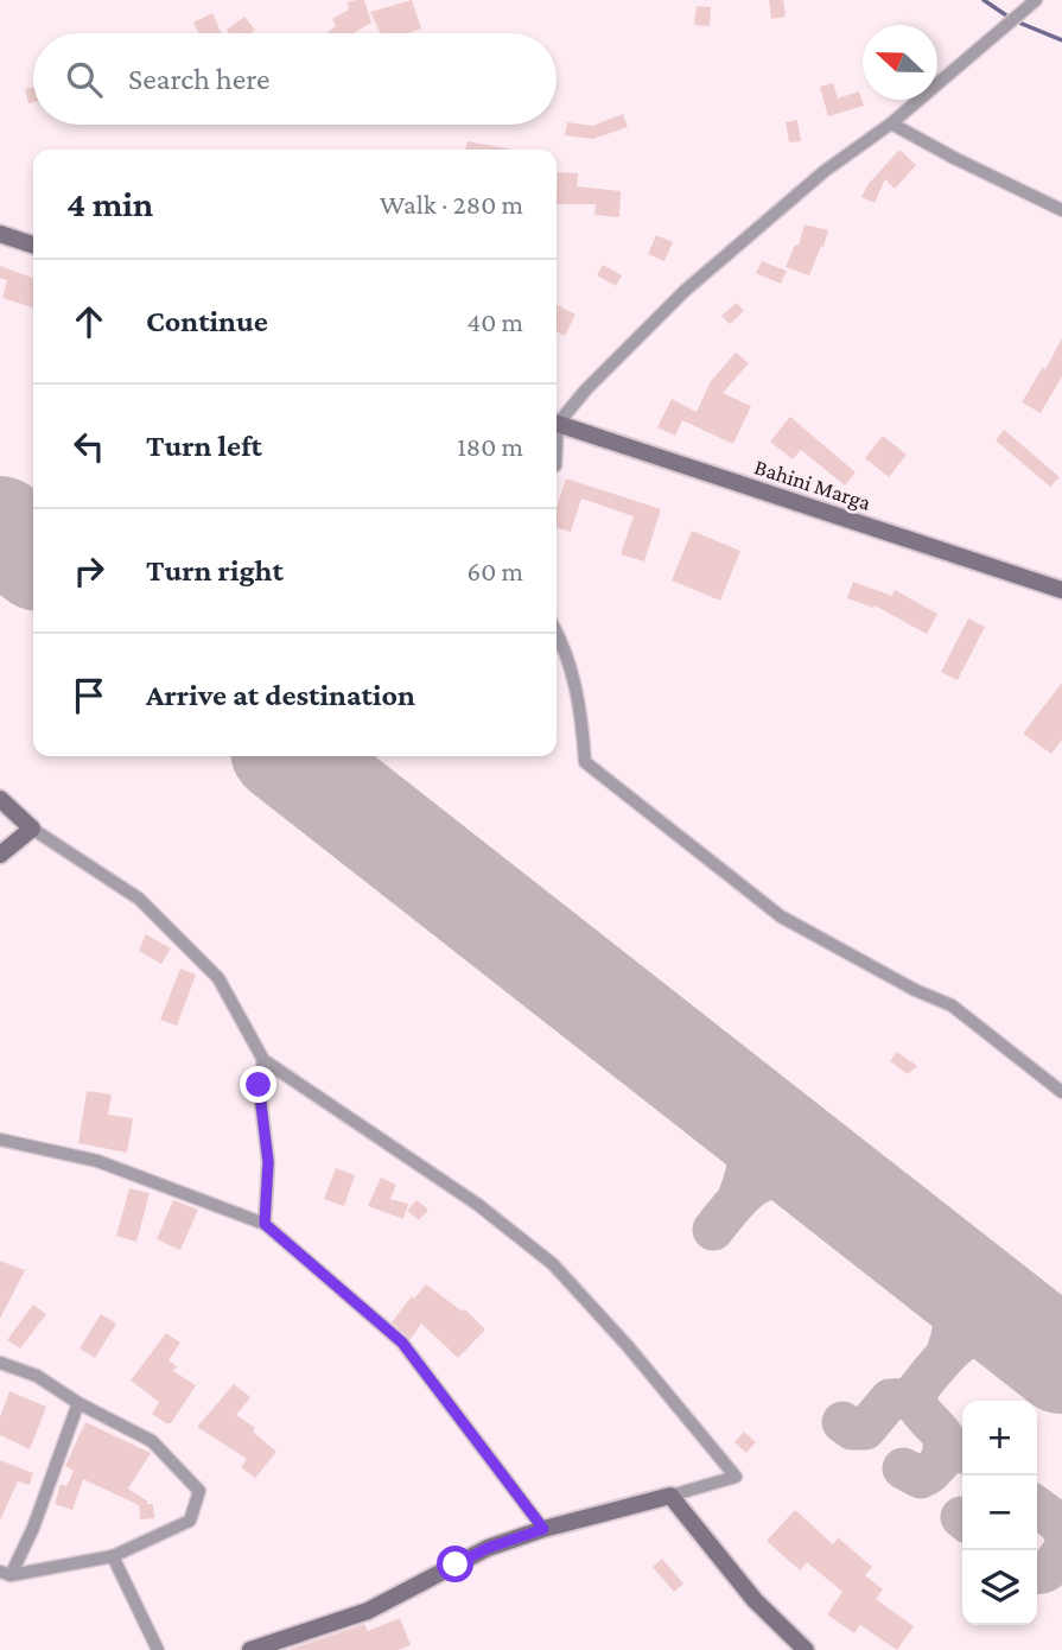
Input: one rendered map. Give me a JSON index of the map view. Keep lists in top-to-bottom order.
{
  "streets": {
    "street": ["Bahini Marga"]
  },
  "north": "left",
  "page": {
    "search": "Search here",
    "heading": ["4 min", "Walk · 280 m"],
    "list": [
      ["Continue", "40 m"],
      ["Turn left", "180 m"],
      ["Turn right", "60 m"],
      "Arrive at destination"
    ],
    "map_buttons": ["+", "−"]
  }
}
